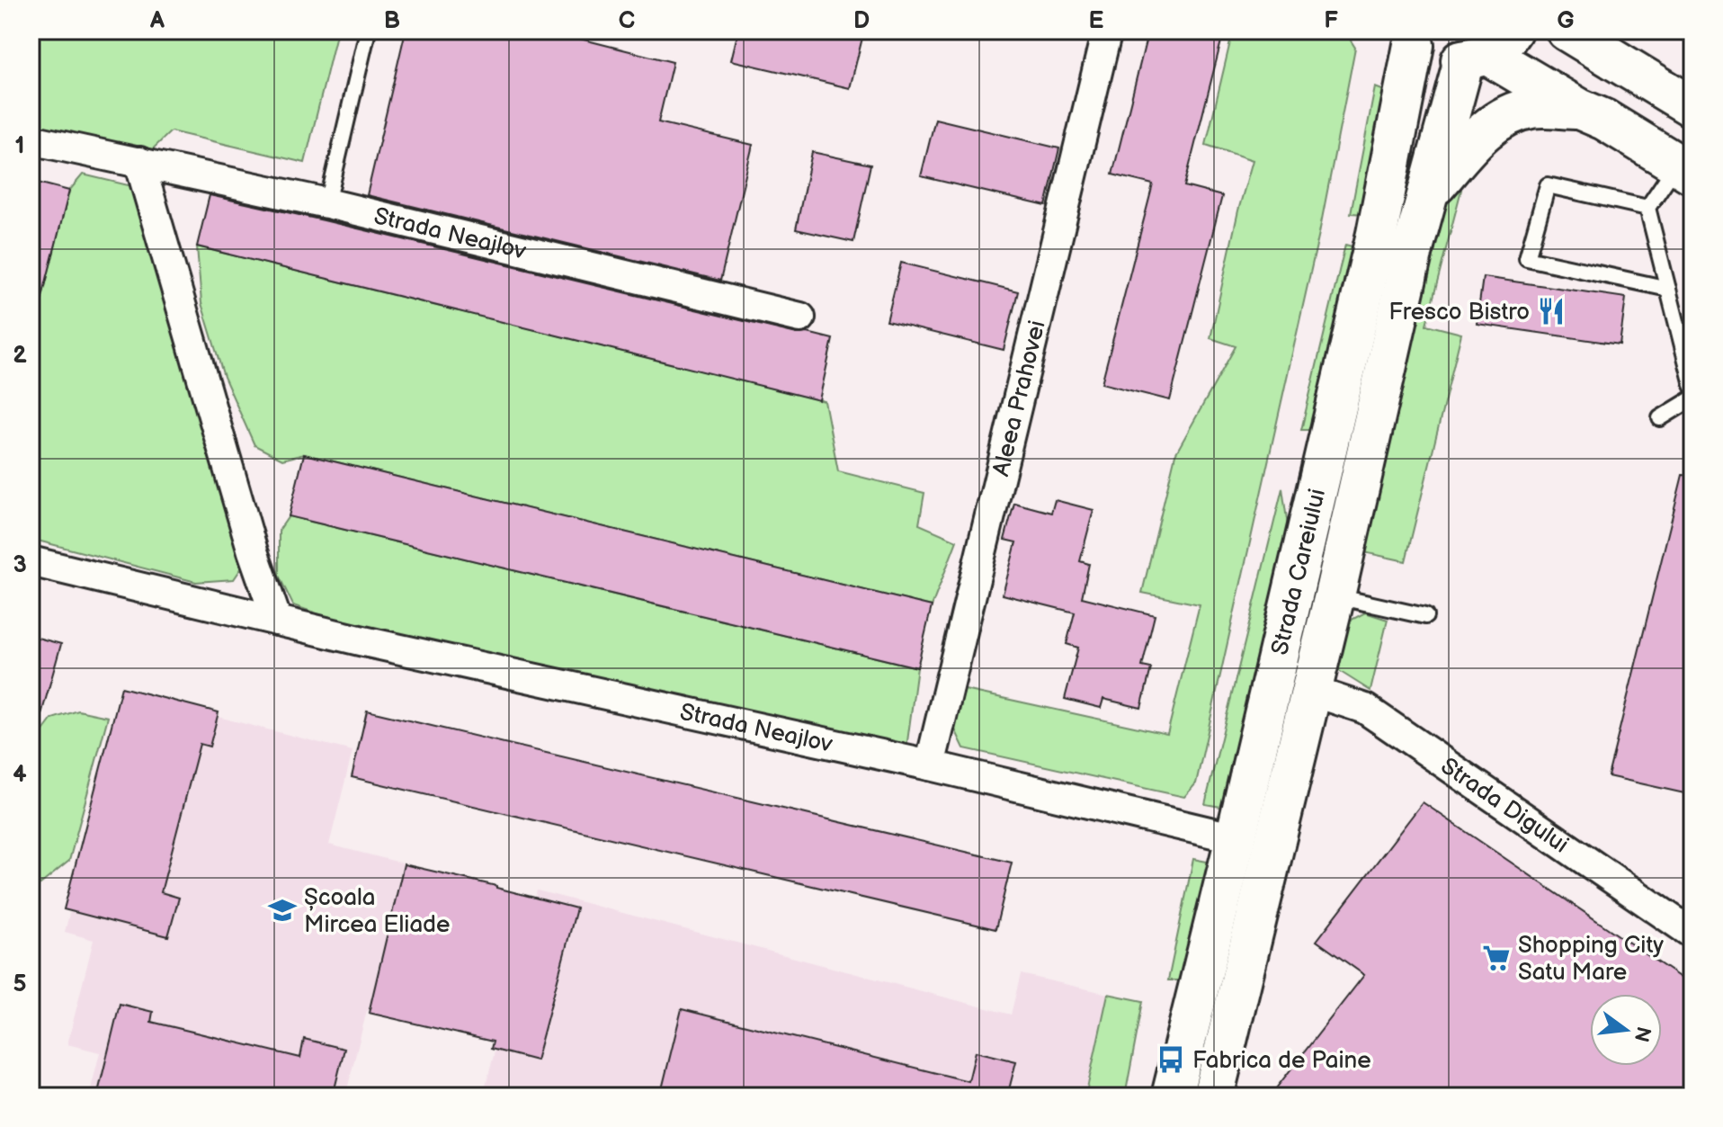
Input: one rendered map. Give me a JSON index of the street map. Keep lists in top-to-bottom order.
{
  "streets": {
    "main road": ["Strada Careiului"],
    "street": ["Strada Neajlov", "Aleea Prahovei", "Strada Digului"]
  },
  "crossings": [
    ["Strada Neajlov", "Aleea Prahovei"],
    ["Strada Neajlov", "Strada Careiului"],
    ["Strada Careiului", "Strada Digului"]
  ],
  "places": {
    "restaurant": ["Fresco Bistro"],
    "school or university": ["Școala Mircea Eliade"],
    "supermarket": ["Shopping City Satu Mare"],
    "bus stop": ["Fabrica de Paine"]
  },
  "north": "right",
  "grid": {
    "columns": [
      "A",
      "B",
      "C",
      "D",
      "E",
      "F",
      "G"
    ],
    "rows": [
      "1",
      "2",
      "3",
      "4",
      "5"
    ]
  }
}
